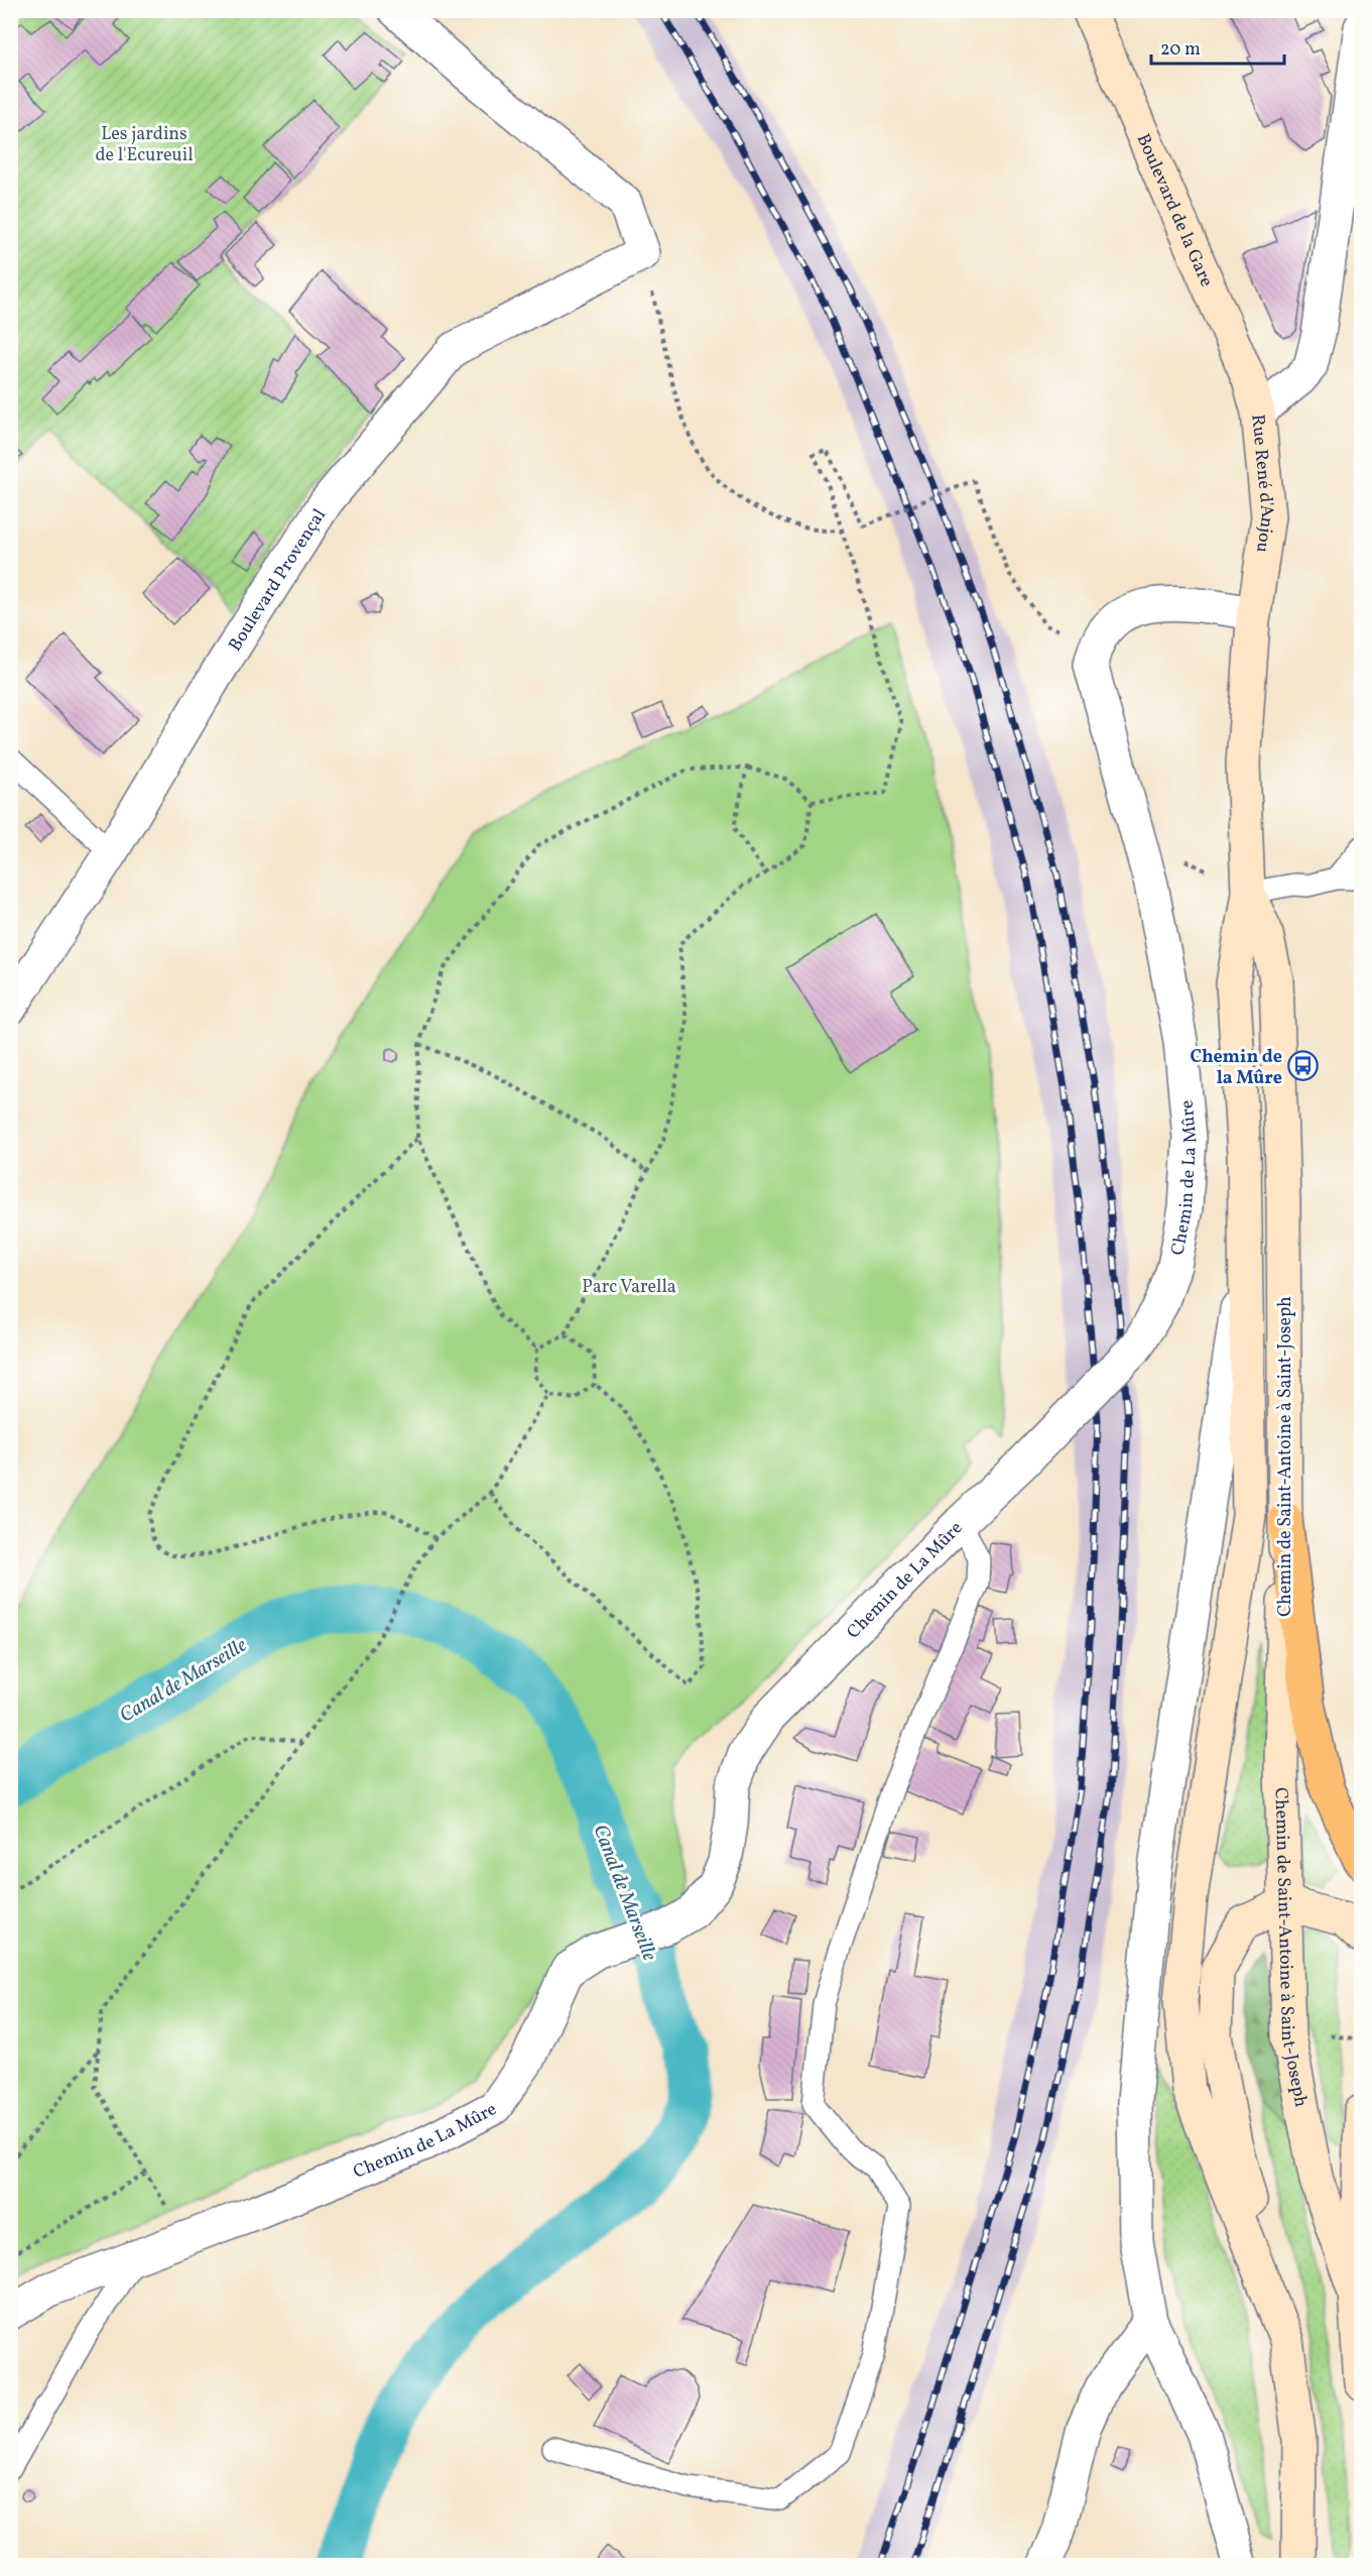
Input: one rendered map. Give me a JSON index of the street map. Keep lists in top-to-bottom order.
{
  "streets": {
    "main road": ["Boulevard de la Gare", "Rue René d'Anjou", "Chemin de Saint-Antoine à Saint-Joseph"],
    "street": ["Boulevard Provençal", "Chemin de La Mûre"]
  },
  "crossings": [
    ["Boulevard de la Gare", "Rue René d'Anjou"],
    ["Rue René d'Anjou", "Chemin de Saint-Antoine à Saint-Joseph"]
  ],
  "water": ["Canal de Marseille"],
  "parks": ["Les jardins de l'Ecureuil", "Parc Varella"],
  "places": {
    "bus stop": ["Chemin de la Mûre"]
  },
  "scale_bar": "20 m"
}
